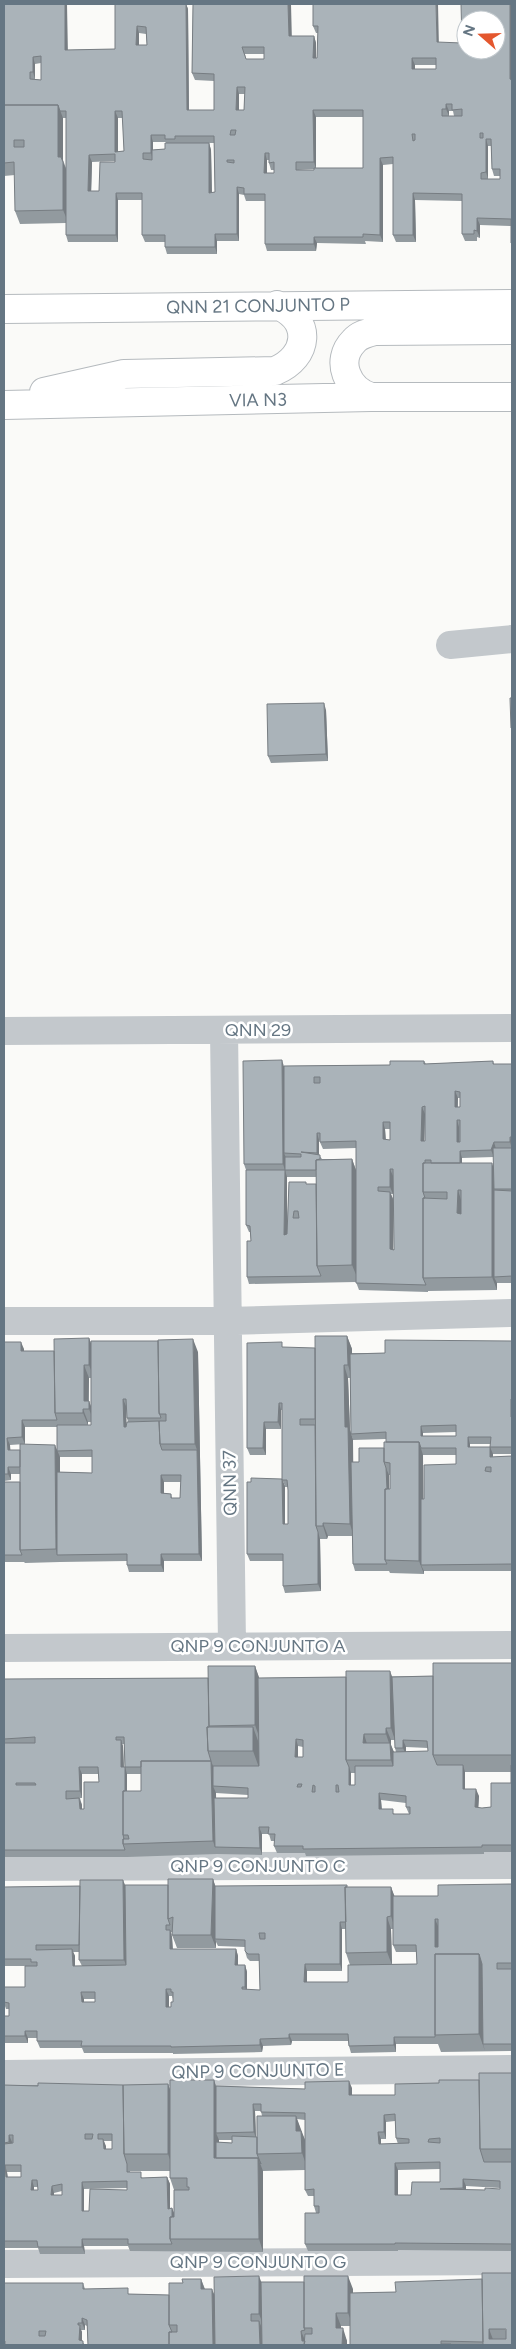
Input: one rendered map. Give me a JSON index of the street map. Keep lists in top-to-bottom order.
{
  "streets": {
    "main road": ["QNN 21 CONJUNTO P", "VIA N3"],
    "street": [
      "QNN 29",
      "QNN 37",
      "QNP 9 CONJUNTO A",
      "QNP 9 CONJUNTO C",
      "QNP 9 CONJUNTO E",
      "QNP 9 CONJUNTO G"
    ]
  },
  "crossings": [
    ["QNN 29", "QNN 37"],
    ["QNN 37", "QNP 9 CONJUNTO A"]
  ],
  "north": "left"
}
